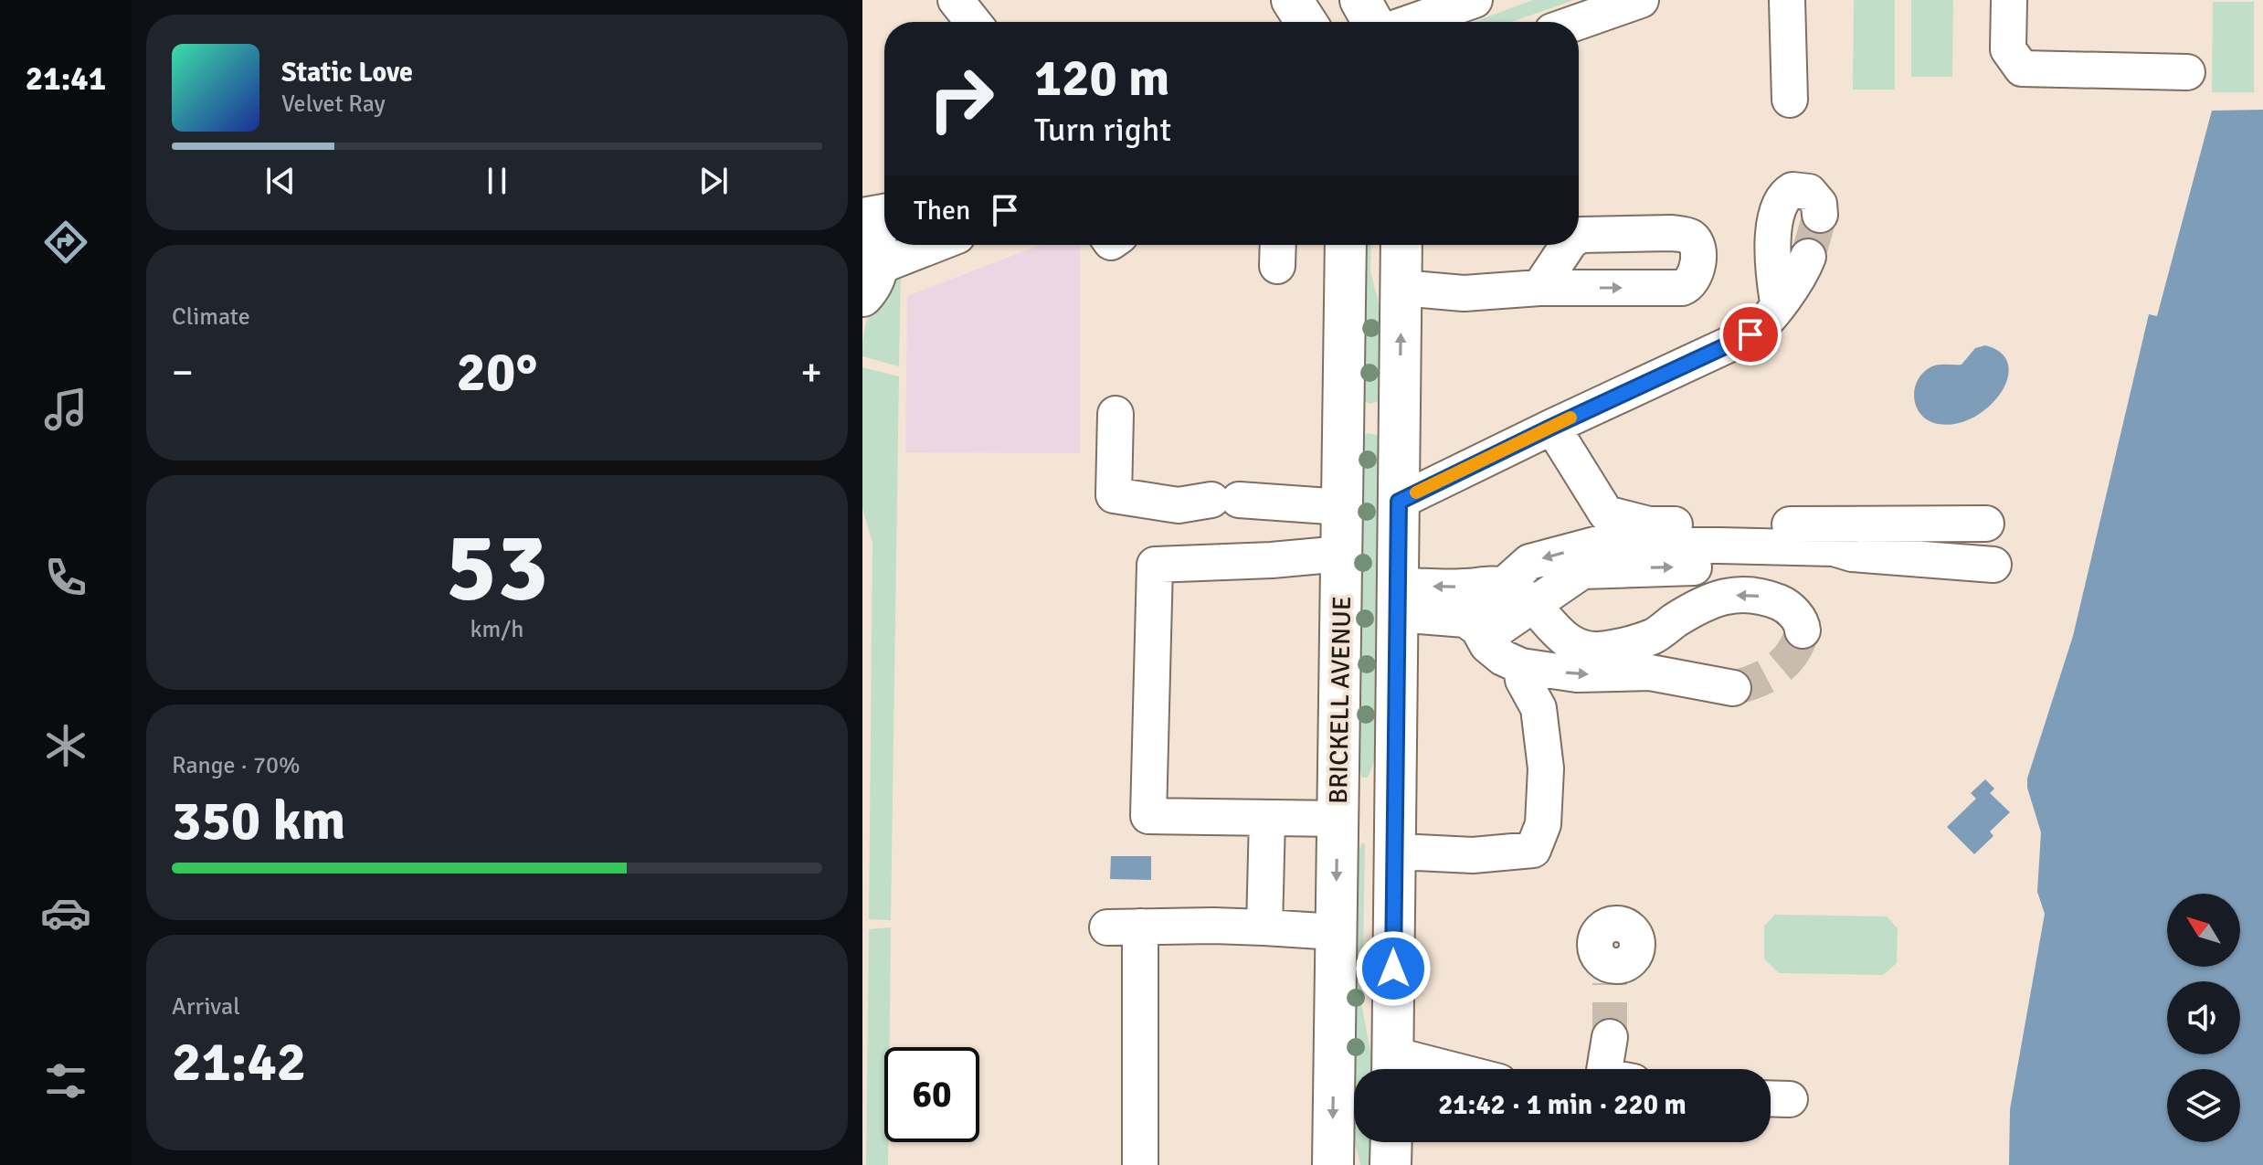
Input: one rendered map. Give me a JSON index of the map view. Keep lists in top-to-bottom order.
{
  "streets": {
    "main road": ["BRICKELL AVENUE"]
  },
  "north": "top left",
  "page": {
    "tabs": "21:41",
    "turn": ["120 m", "Turn right"],
    "song": ["Static Love", "Velvet Ray"],
    "then": "Then",
    "tile": [
      "Climate",
      ["53", "km/h"],
      ["Range · 70%", "350 km"],
      ["Arrival", "21:42"]
    ],
    "heat": ["−", "20°", "+"],
    "limit": "60",
    "trip": "21:42 · 1 min · 220 m"
  }
}
